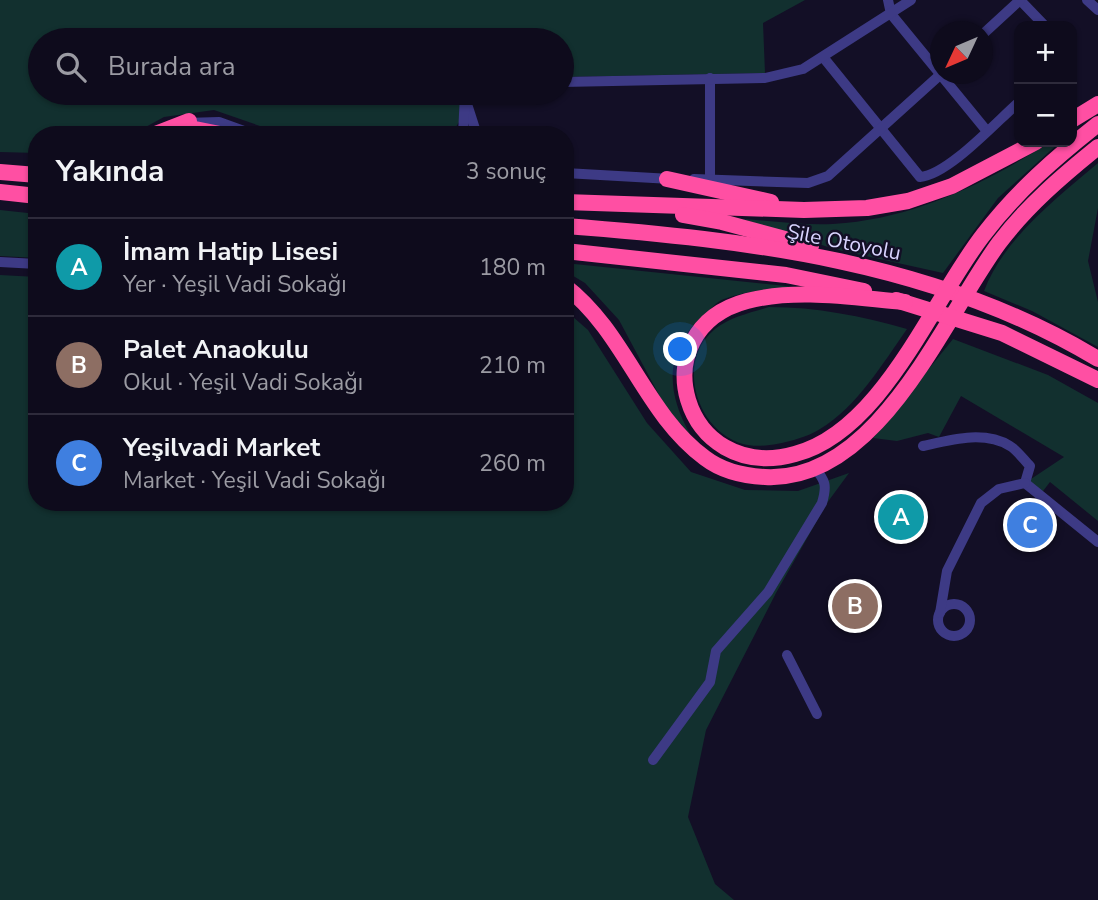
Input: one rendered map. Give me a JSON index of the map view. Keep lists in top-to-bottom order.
{
  "streets": {
    "highway": ["Şile Otoyolu"]
  },
  "north": "bottom left",
  "page": {
    "map_buttons": ["+", "−"],
    "search": "Burada ara",
    "heading": ["Yakında", "3 sonuç"],
    "list": [
      {
        "mark": "A",
        "name": "İmam Hatip Lisesi",
        "note": "Yer · Yeşil Vadi Sokağı",
        "value": "180 m"
      },
      {
        "mark": "B",
        "name": "Palet Anaokulu",
        "note": "Okul · Yeşil Vadi Sokağı",
        "value": "210 m"
      },
      {
        "mark": "C",
        "name": "Yeşilvadi Market",
        "note": "Market · Yeşil Vadi Sokağı",
        "value": "260 m"
      }
    ],
    "pins": ["A", "C", "B"]
  }
}
